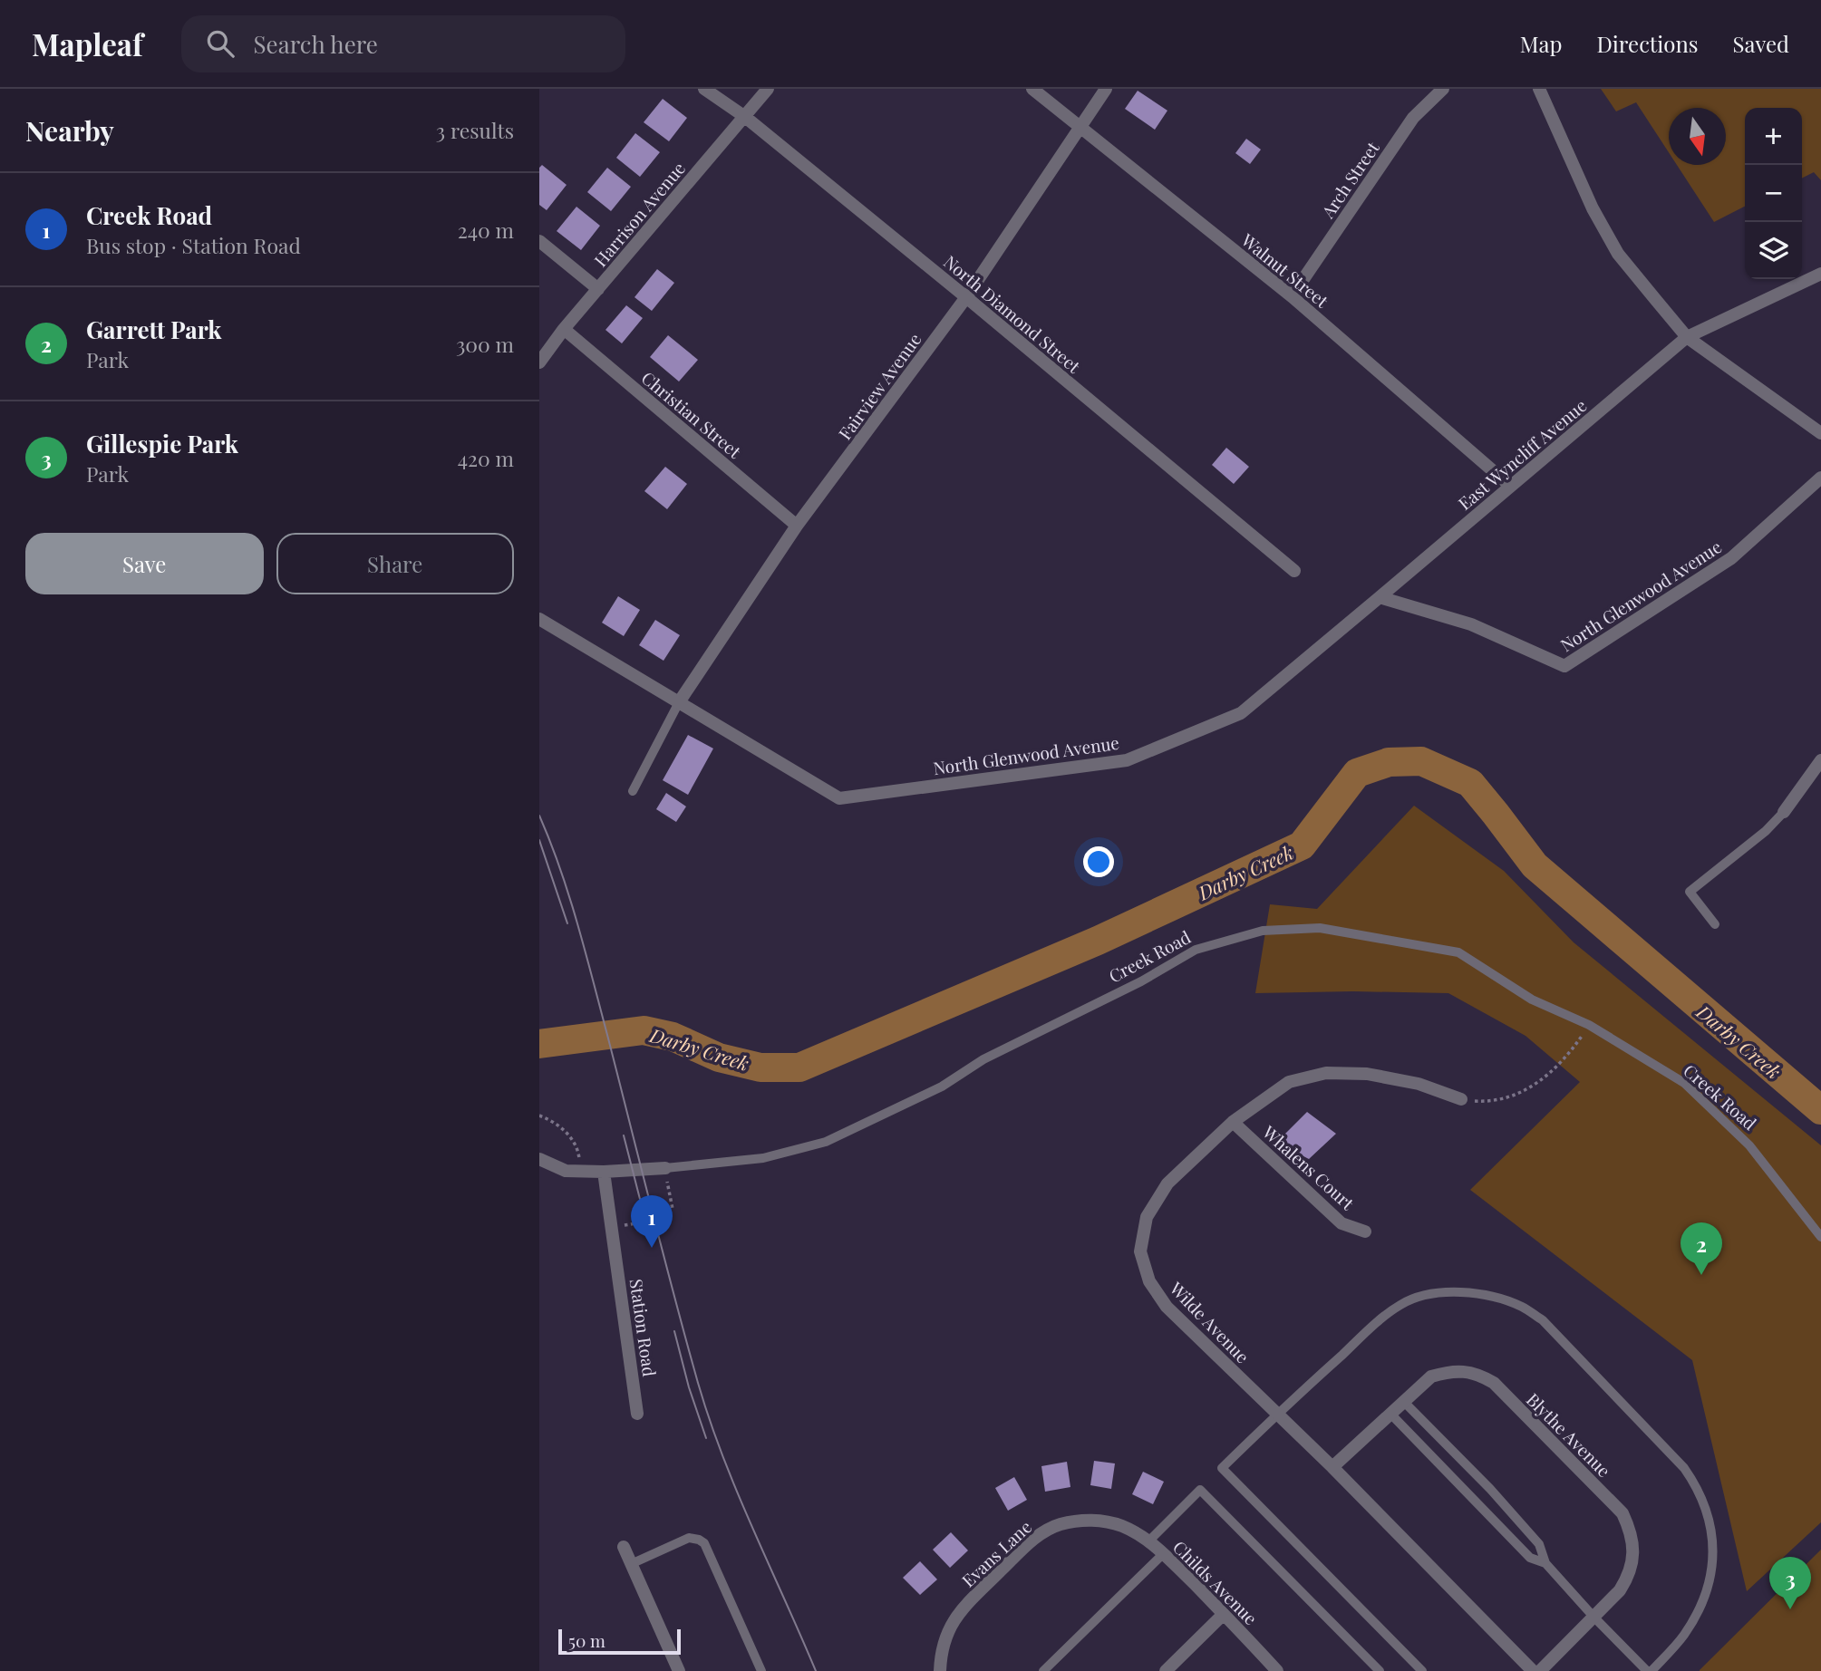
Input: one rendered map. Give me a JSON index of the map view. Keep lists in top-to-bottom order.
{
  "streets": {
    "street": [
      "Arch Street",
      "Harrison Avenue",
      "Walnut Street",
      "North Diamond Street",
      "Fairview Avenue",
      "Christian Street",
      "East Wyncliff Avenue",
      "North Glenwood Avenue",
      "Creek Road",
      "Whalens Court",
      "Wilde Avenue",
      "Station Road",
      "Blythe Avenue",
      "Evans Lane",
      "Childs Avenue"
    ]
  },
  "crossings": [
    ["Arch Street", "Walnut Street"],
    ["Harrison Avenue", "North Diamond Street"],
    ["Harrison Avenue", "Christian Street"],
    ["Walnut Street", "Fairview Avenue"],
    ["Walnut Street", "East Wyncliff Avenue"],
    ["North Diamond Street", "Fairview Avenue"],
    ["Fairview Avenue", "Christian Street"],
    ["Fairview Avenue", "North Glenwood Avenue"],
    ["East Wyncliff Avenue", "North Glenwood Avenue"],
    ["Creek Road", "Station Road"],
    ["Whalens Court", "Wilde Avenue"],
    ["Wilde Avenue", "Blythe Avenue"],
    ["Evans Lane", "Childs Avenue"]
  ],
  "water": ["Darby Creek"],
  "scale_bar": "50 m",
  "north": "bottom",
  "page": {
    "header": "Mapleaf",
    "search": "Search here",
    "nav": ["Map", "Directions", "Saved"],
    "heading": ["Nearby", "3 results"],
    "map_buttons": ["+", "−"],
    "list": [
      {
        "mark": "1",
        "name": "Creek Road",
        "note": "Bus stop · Station Road",
        "value": "240 m"
      },
      {
        "mark": "2",
        "name": "Garrett Park",
        "note": "Park",
        "value": "300 m"
      },
      {
        "mark": "3",
        "name": "Gillespie Park",
        "note": "Park",
        "value": "420 m"
      }
    ],
    "buttons": ["Save", "Share"],
    "pins": ["1", "2", "3"],
    "scale": "50 m"
  }
}
